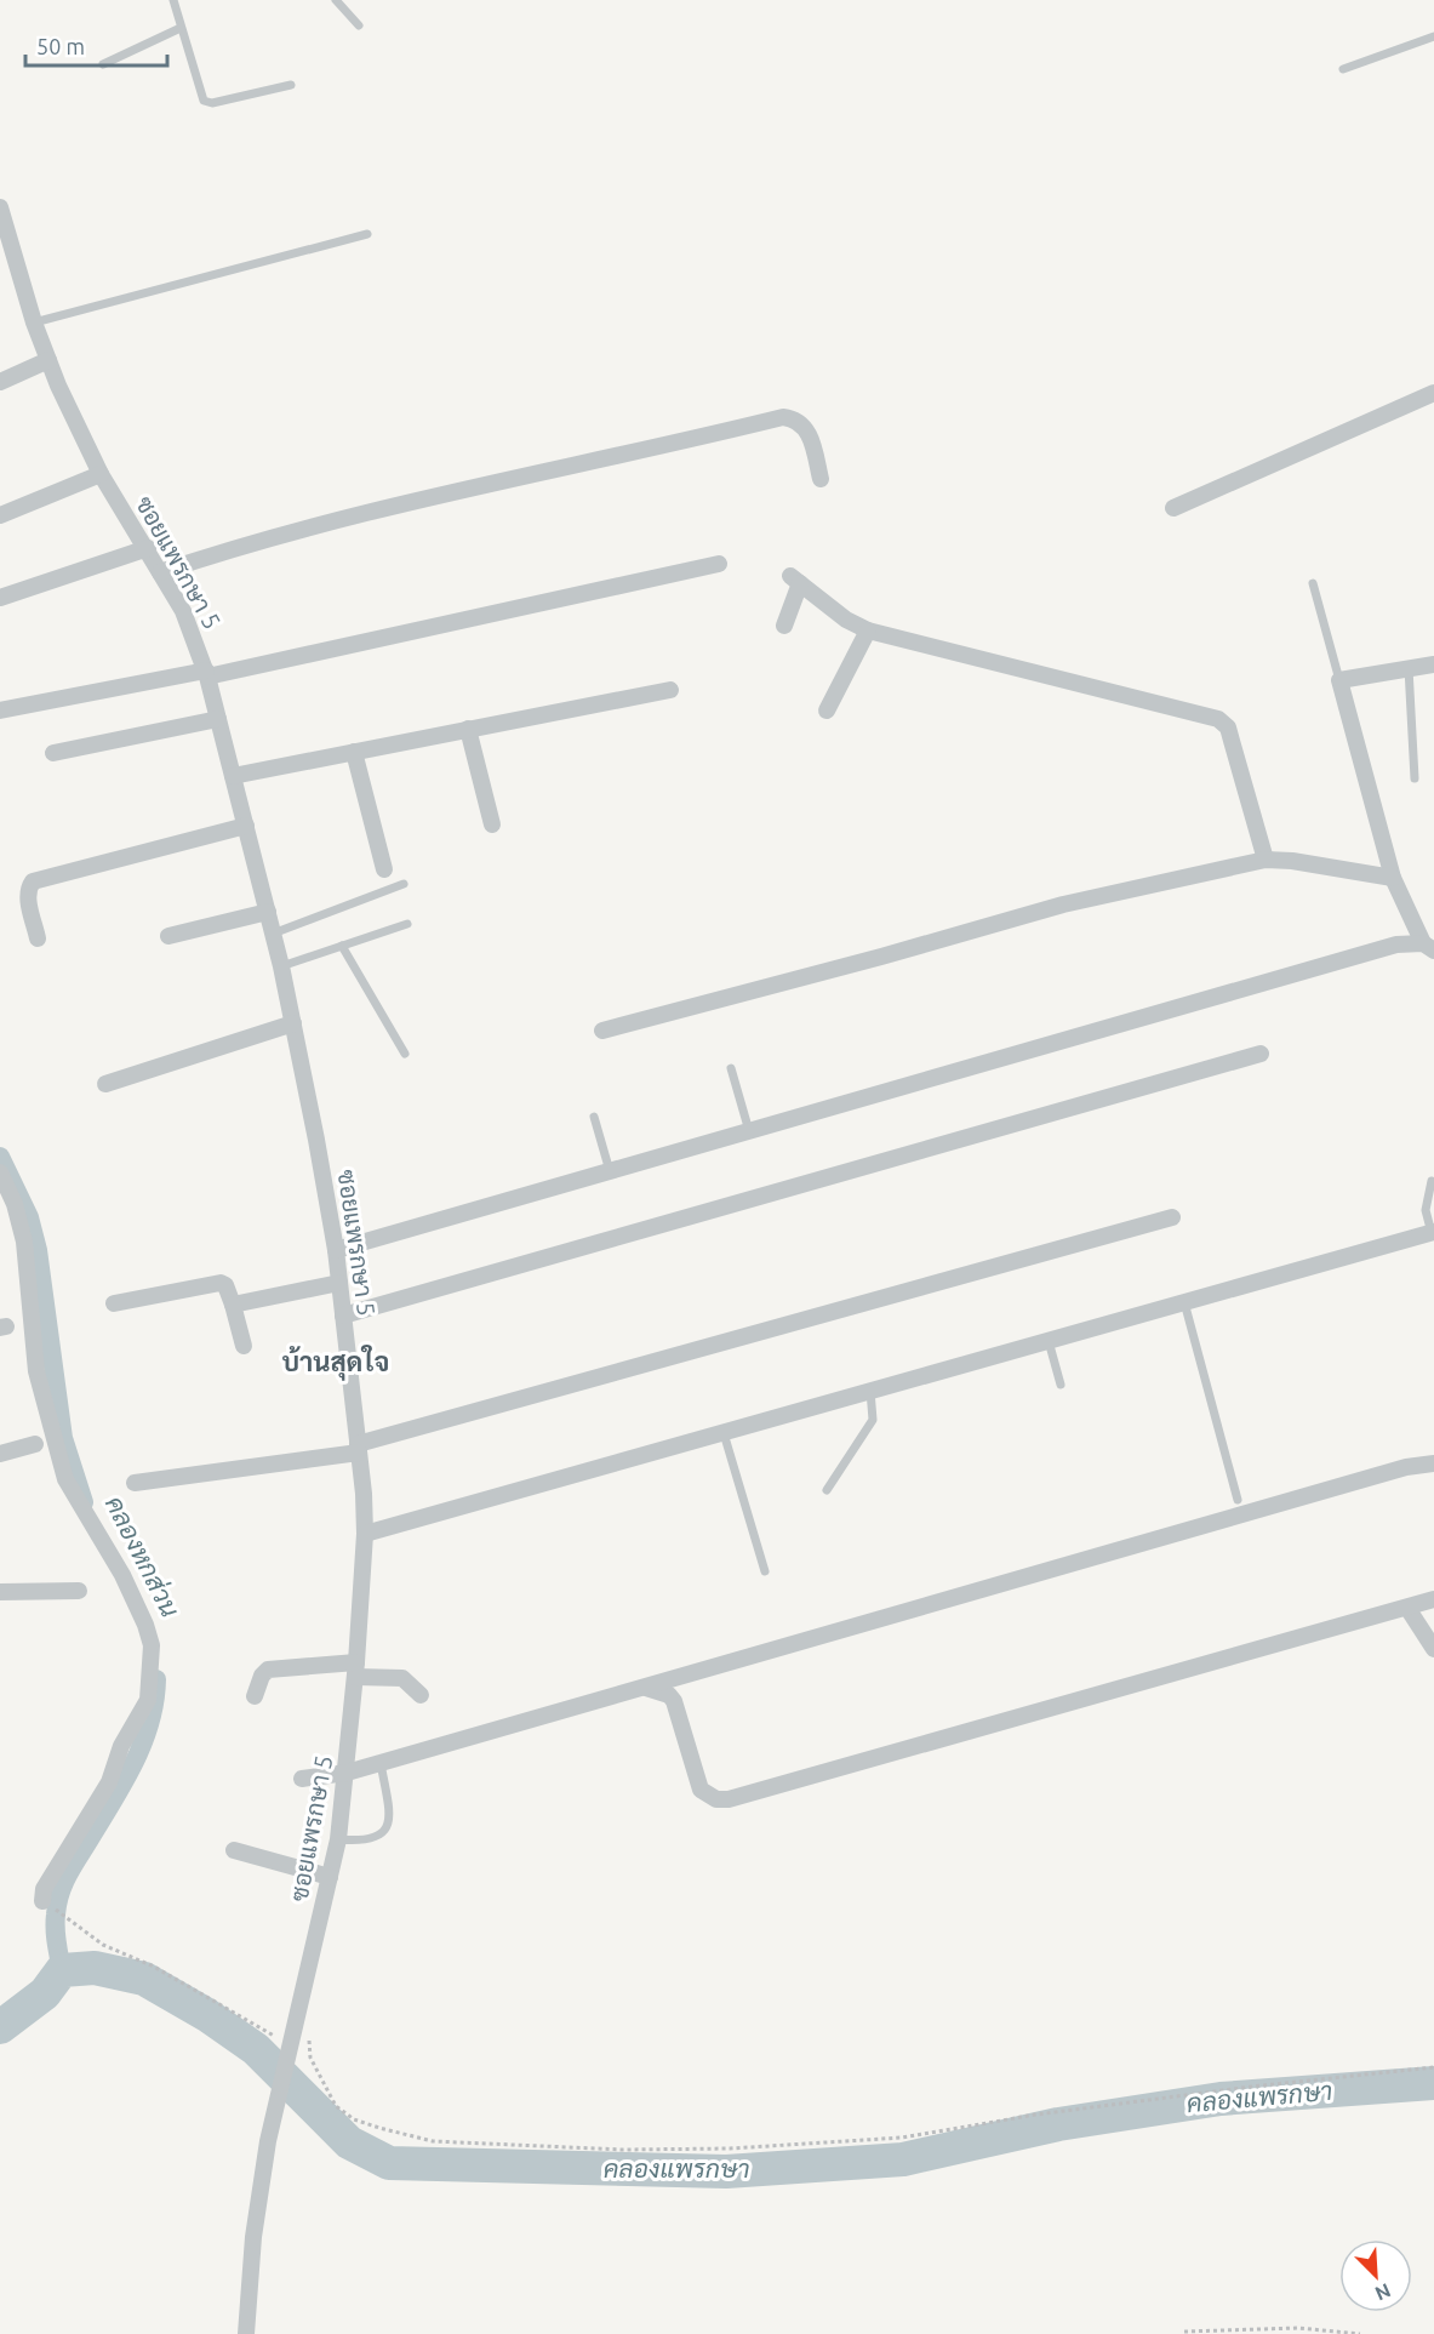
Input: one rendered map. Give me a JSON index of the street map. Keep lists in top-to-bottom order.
{
  "streets": {
    "street": ["ซอยแพรกษา 5"]
  },
  "districts": ["บ้านสุดใจ"],
  "water": ["คลองหกส่วน", "คลองแพรกษา"],
  "scale_bar": "50 m",
  "north": "bottom right"
}
